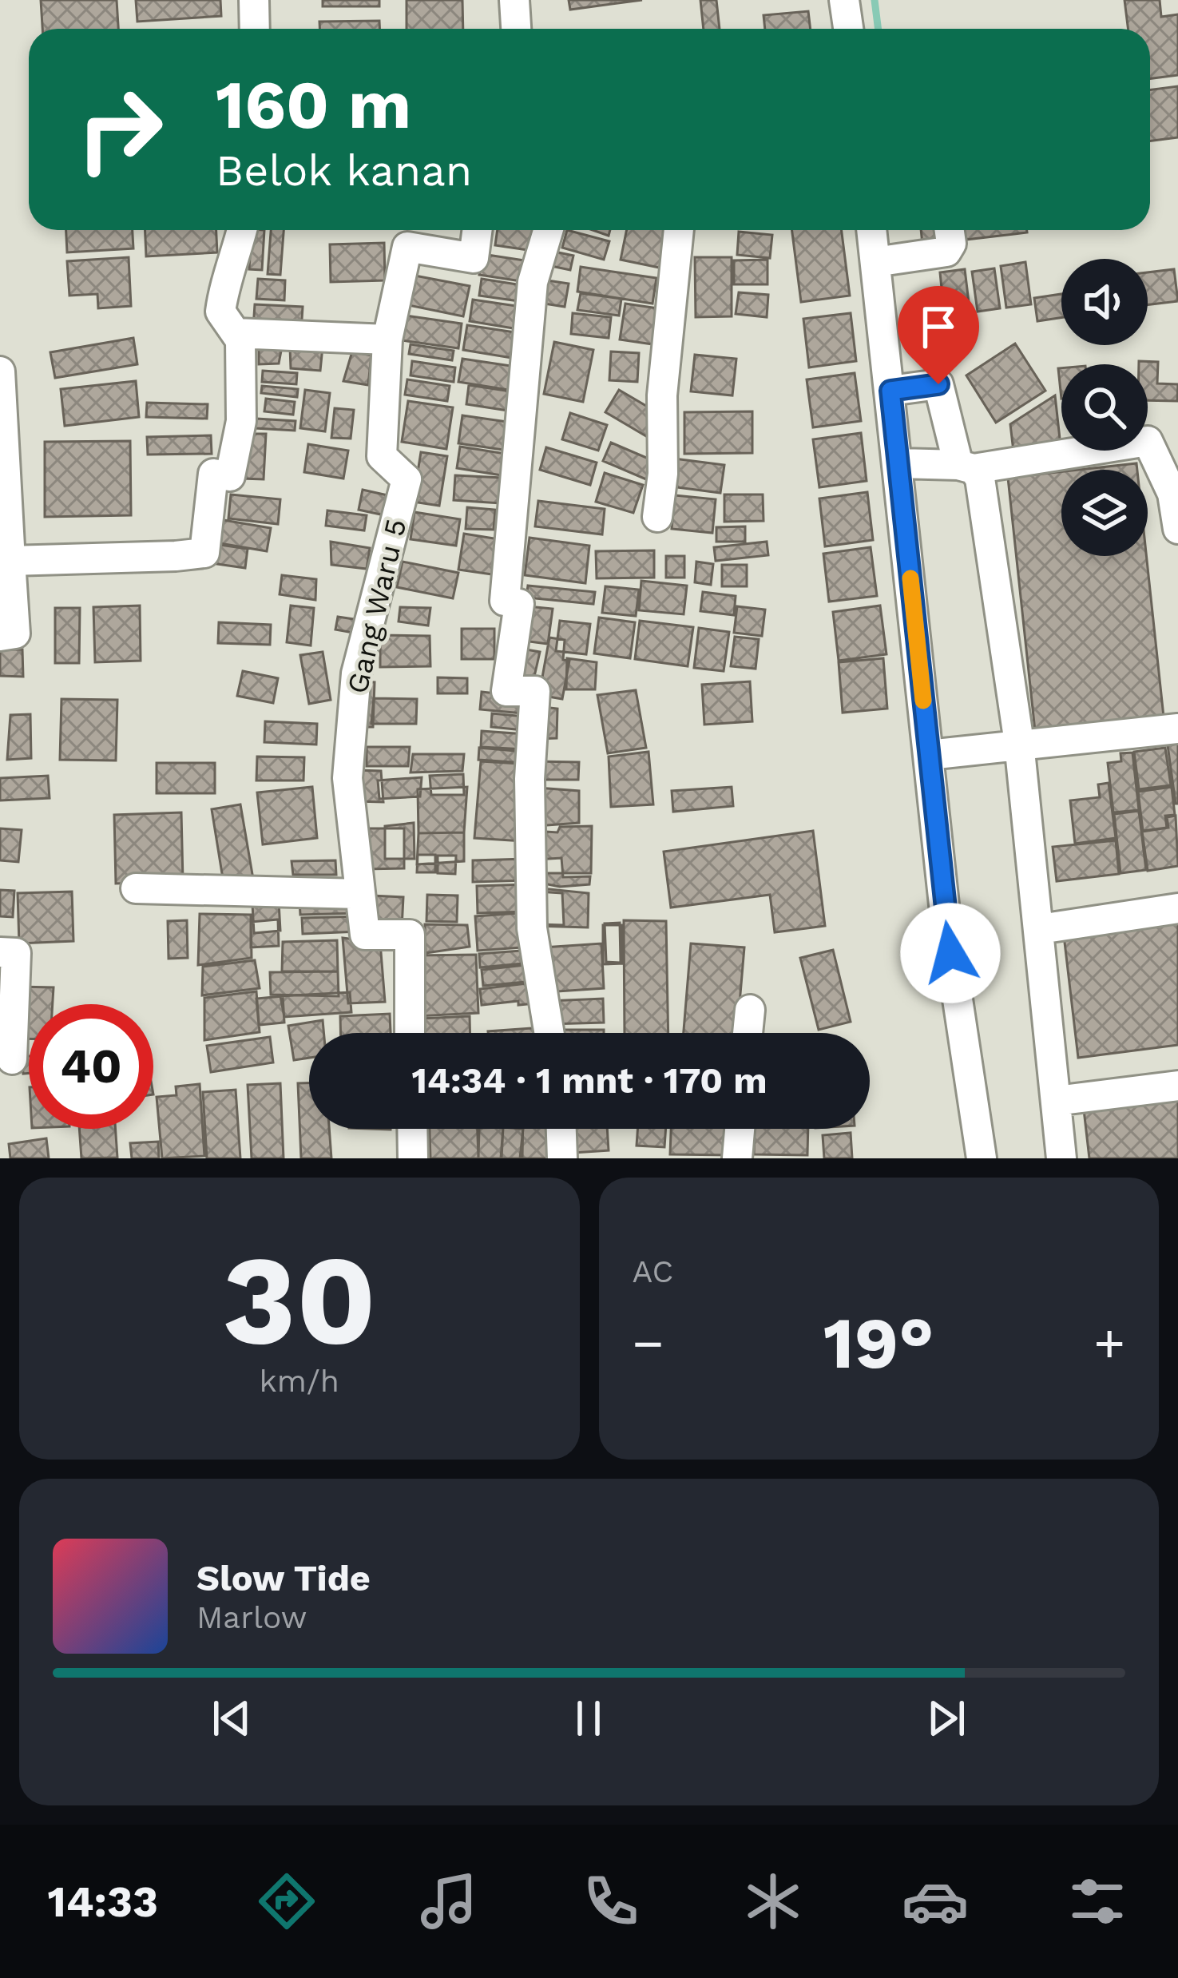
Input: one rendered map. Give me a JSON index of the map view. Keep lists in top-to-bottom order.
{
  "streets": {
    "street": ["Gang Waru 5"]
  },
  "page": {
    "turn": ["160 m", "Belok kanan"],
    "limit": "40",
    "trip": "14:34 · 1 mnt · 170 m",
    "tile": [
      ["30", "km/h"],
      "AC"
    ],
    "heat": ["−", "19°", "+"],
    "song": ["Slow Tide", "Marlow"],
    "tabs": "14:33"
  }
}
